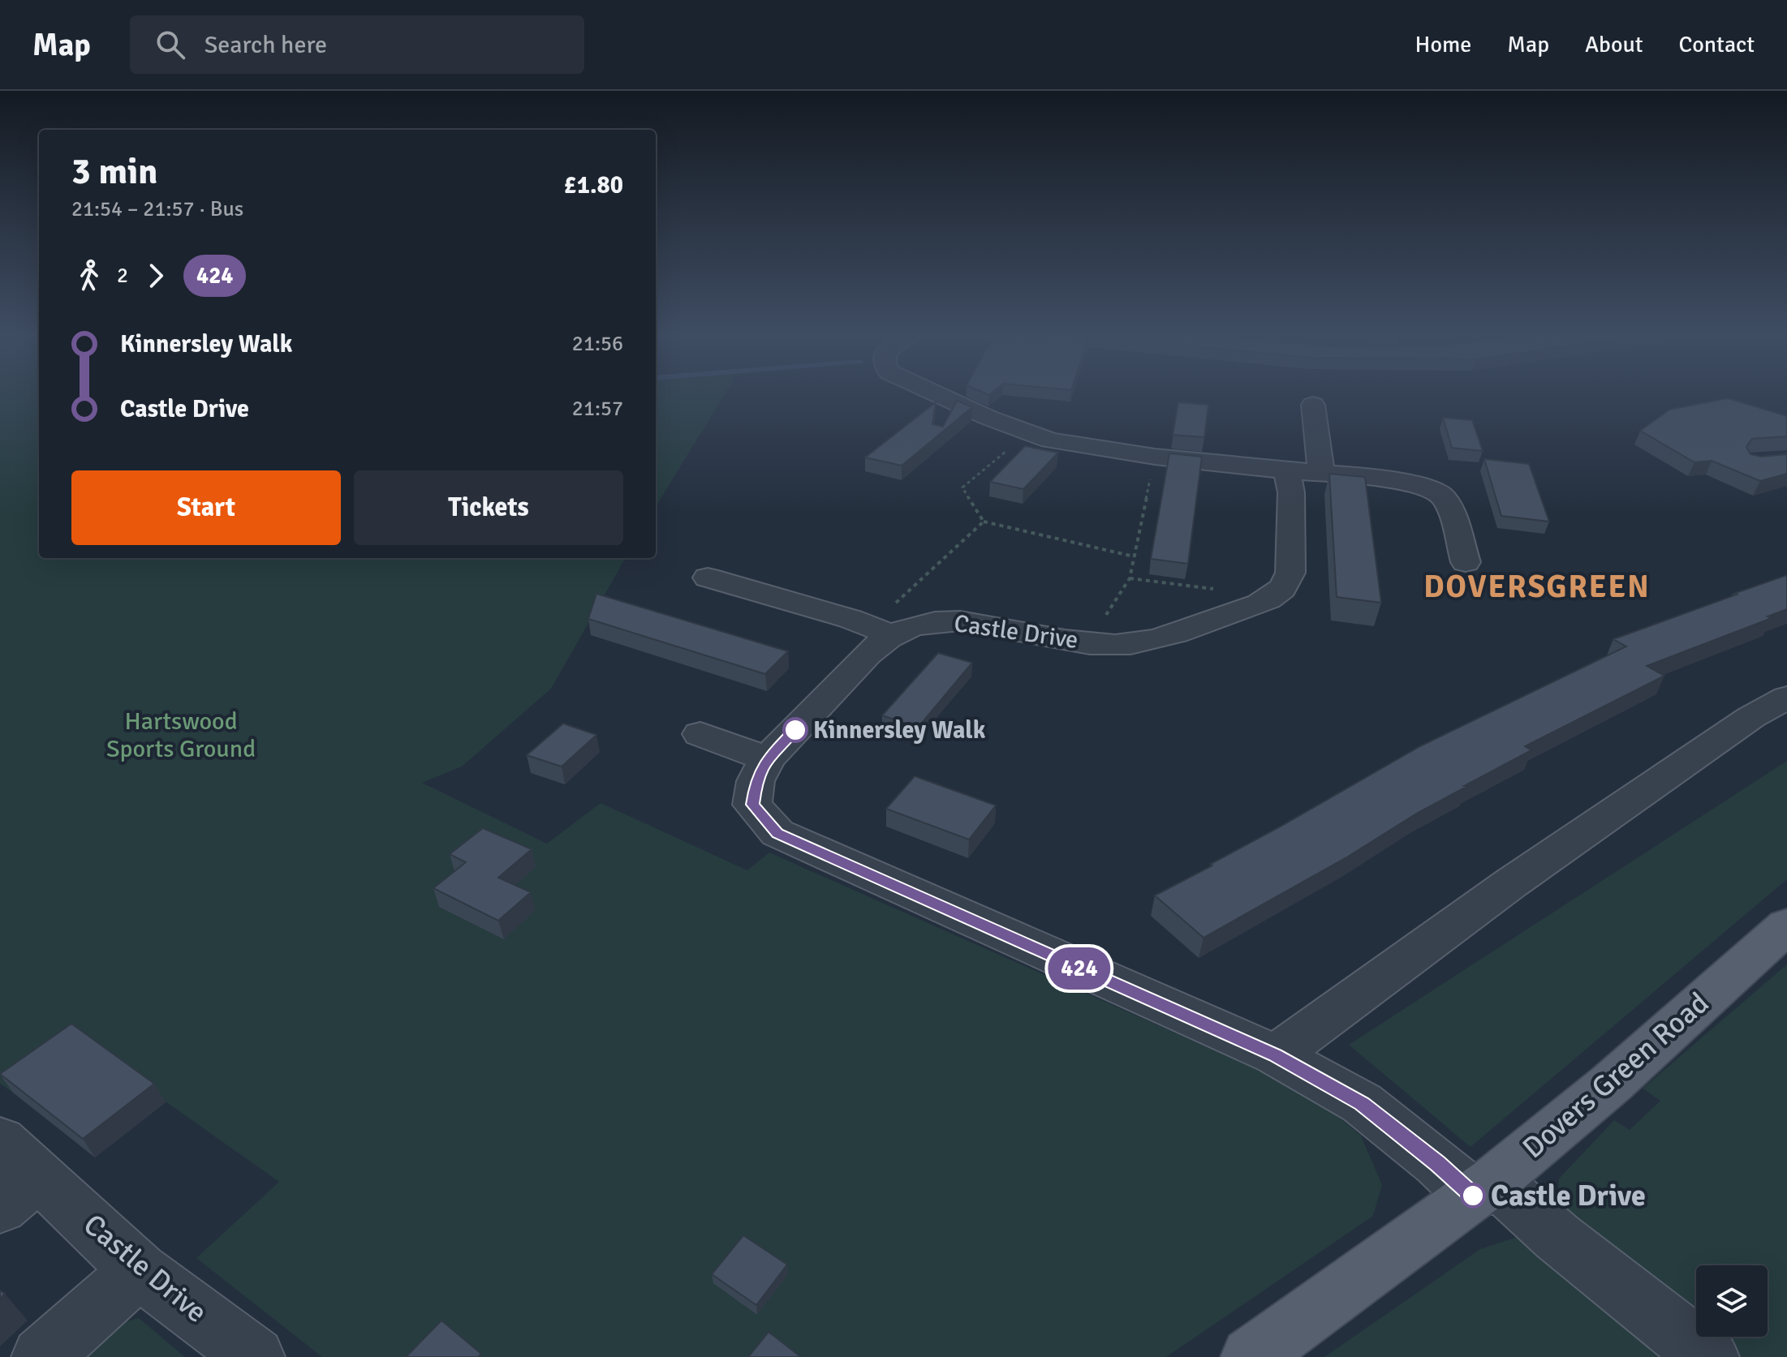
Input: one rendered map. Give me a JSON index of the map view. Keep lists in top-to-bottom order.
{
  "streets": {
    "main road": ["Dovers Green Road"],
    "street": ["Castle Drive"]
  },
  "crossings": [
    ["Castle Drive", "Dovers Green Road"]
  ],
  "districts": ["DOVERSGREEN"],
  "parks": ["Hartswood Sports Ground"],
  "places": ["Kinnersley Walk", "Castle Drive"],
  "lines": ["bus line 424"],
  "page": {
    "header": "Map",
    "search": "Search here",
    "nav": [
      "Home",
      "Map",
      "About",
      "Contact"
    ],
    "on_map": "424",
    "heading": ["3 min", "21:54 – 21:57 · Bus", "£1.80"],
    "legs": ["2", "424"],
    "list": [
      {
        "name": "Kinnersley Walk",
        "value": "21:56"
      },
      {
        "name": "Castle Drive",
        "value": "21:57"
      }
    ],
    "buttons": ["Start", "Tickets"]
  }
}
